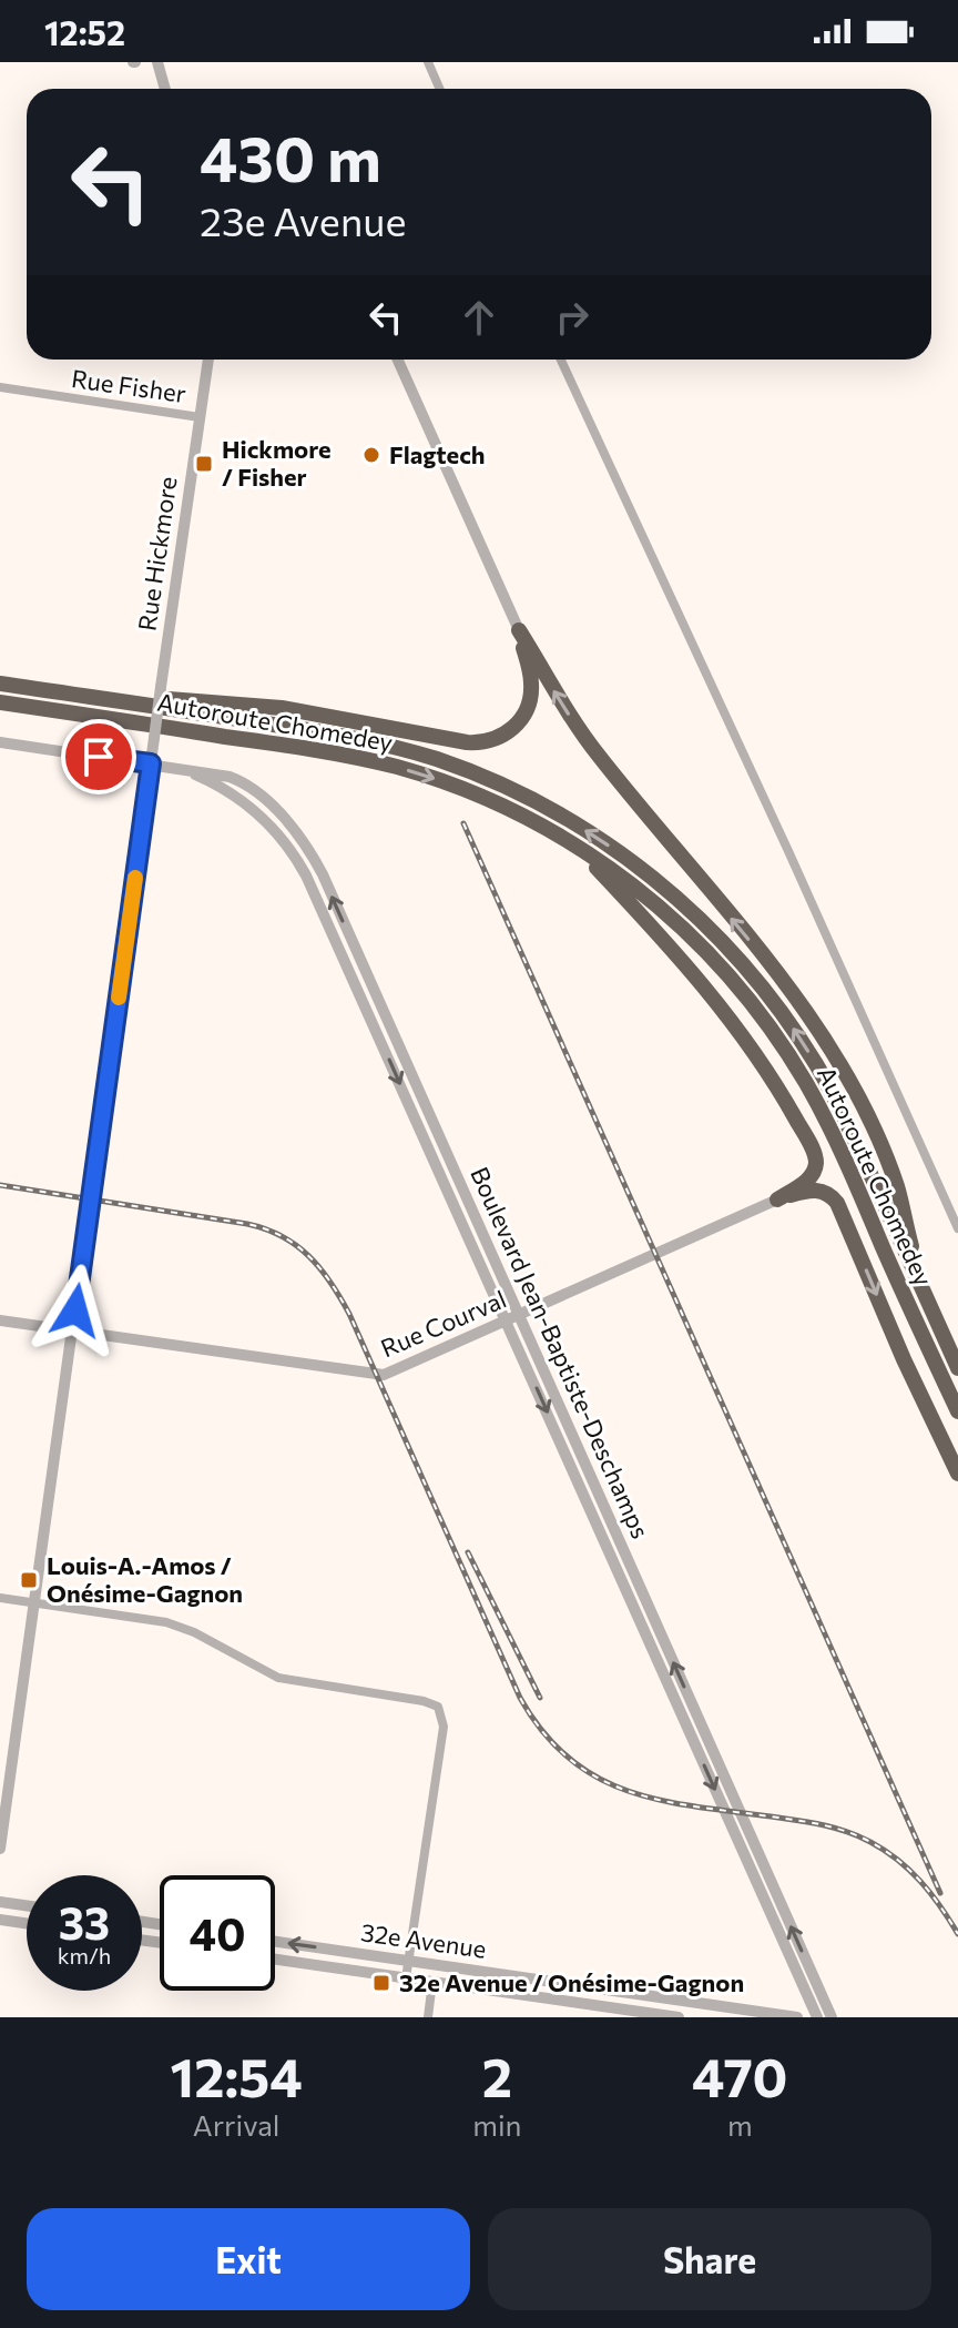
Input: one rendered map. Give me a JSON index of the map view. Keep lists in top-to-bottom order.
{
  "streets": {
    "highway": ["Autoroute Chomedey"],
    "street": [
      "Rue Fisher",
      "Rue Hickmore",
      "Rue Courval",
      "Boulevard Jean-Baptiste-Deschamps",
      "32e Avenue"
    ]
  },
  "crossings": [
    ["Rue Fisher", "Rue Hickmore"],
    ["Rue Hickmore", "Rue Courval"],
    ["Rue Hickmore", "Boulevard Jean-Baptiste-Deschamps"],
    ["Rue Courval", "Boulevard Jean-Baptiste-Deschamps"]
  ],
  "places": {
    "other": ["Flagtech"],
    "transit": ["Hickmore / Fisher", "Louis-A.-Amos / Onésime-Gagnon", "32e Avenue / Onésime-Gagnon"]
  },
  "page": {
    "status": "12:52",
    "turn": ["430 m", "23e Avenue"],
    "speed": "33 km/h",
    "limit": "40",
    "eta": [
      "12:54",
      "Arrival",
      "2",
      "min",
      "470",
      "m"
    ],
    "buttons": ["Exit", "Share"]
  }
}
